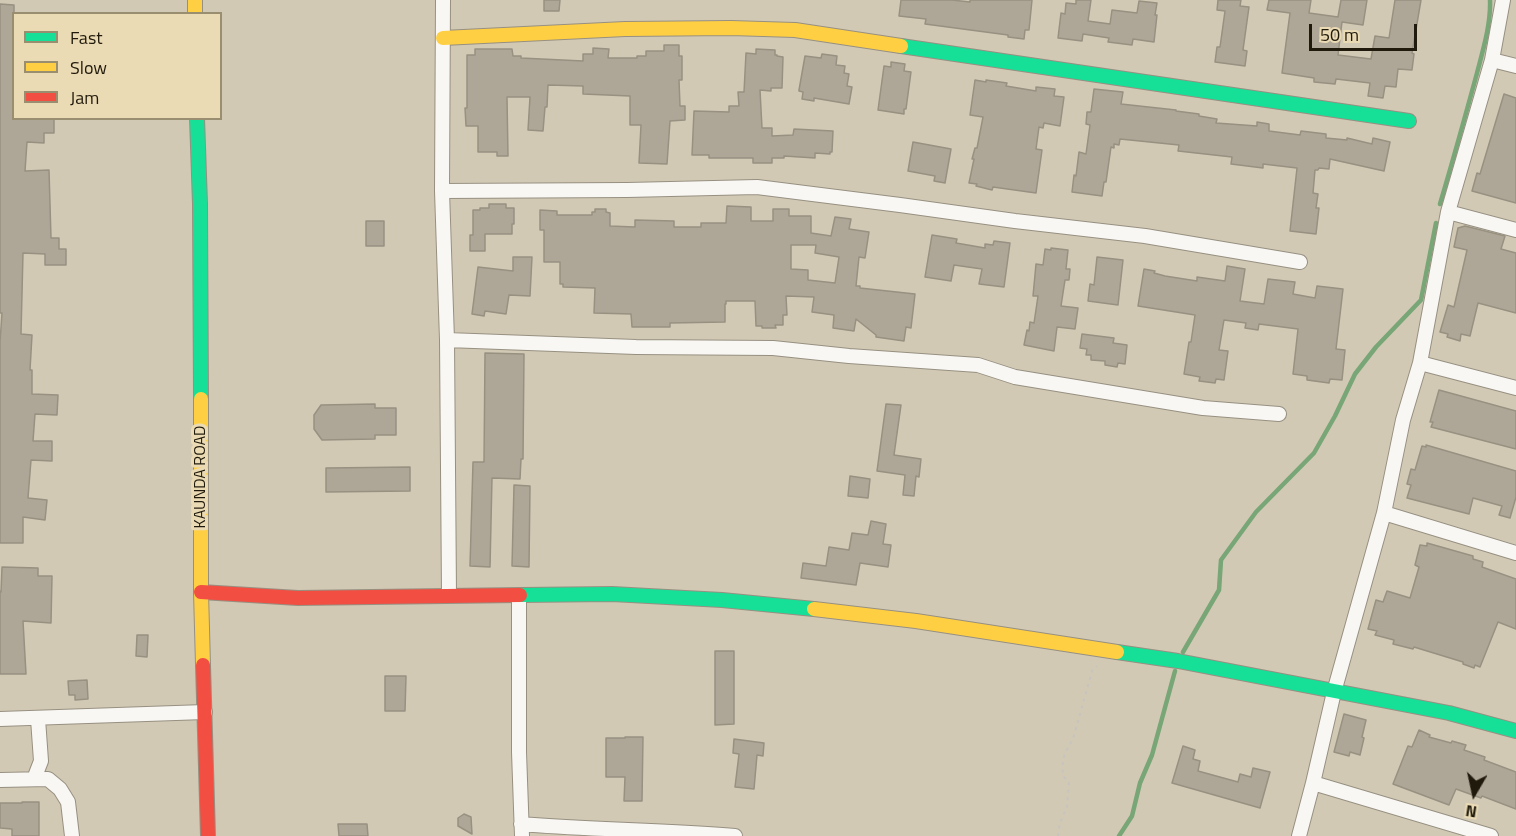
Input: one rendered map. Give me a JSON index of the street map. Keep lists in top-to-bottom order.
{
  "streets": {
    "street": ["KAUNDA ROAD"]
  },
  "legend": ["Fast", "Slow", "Jam"],
  "scale_bar": "50 m",
  "north": "bottom"
}
